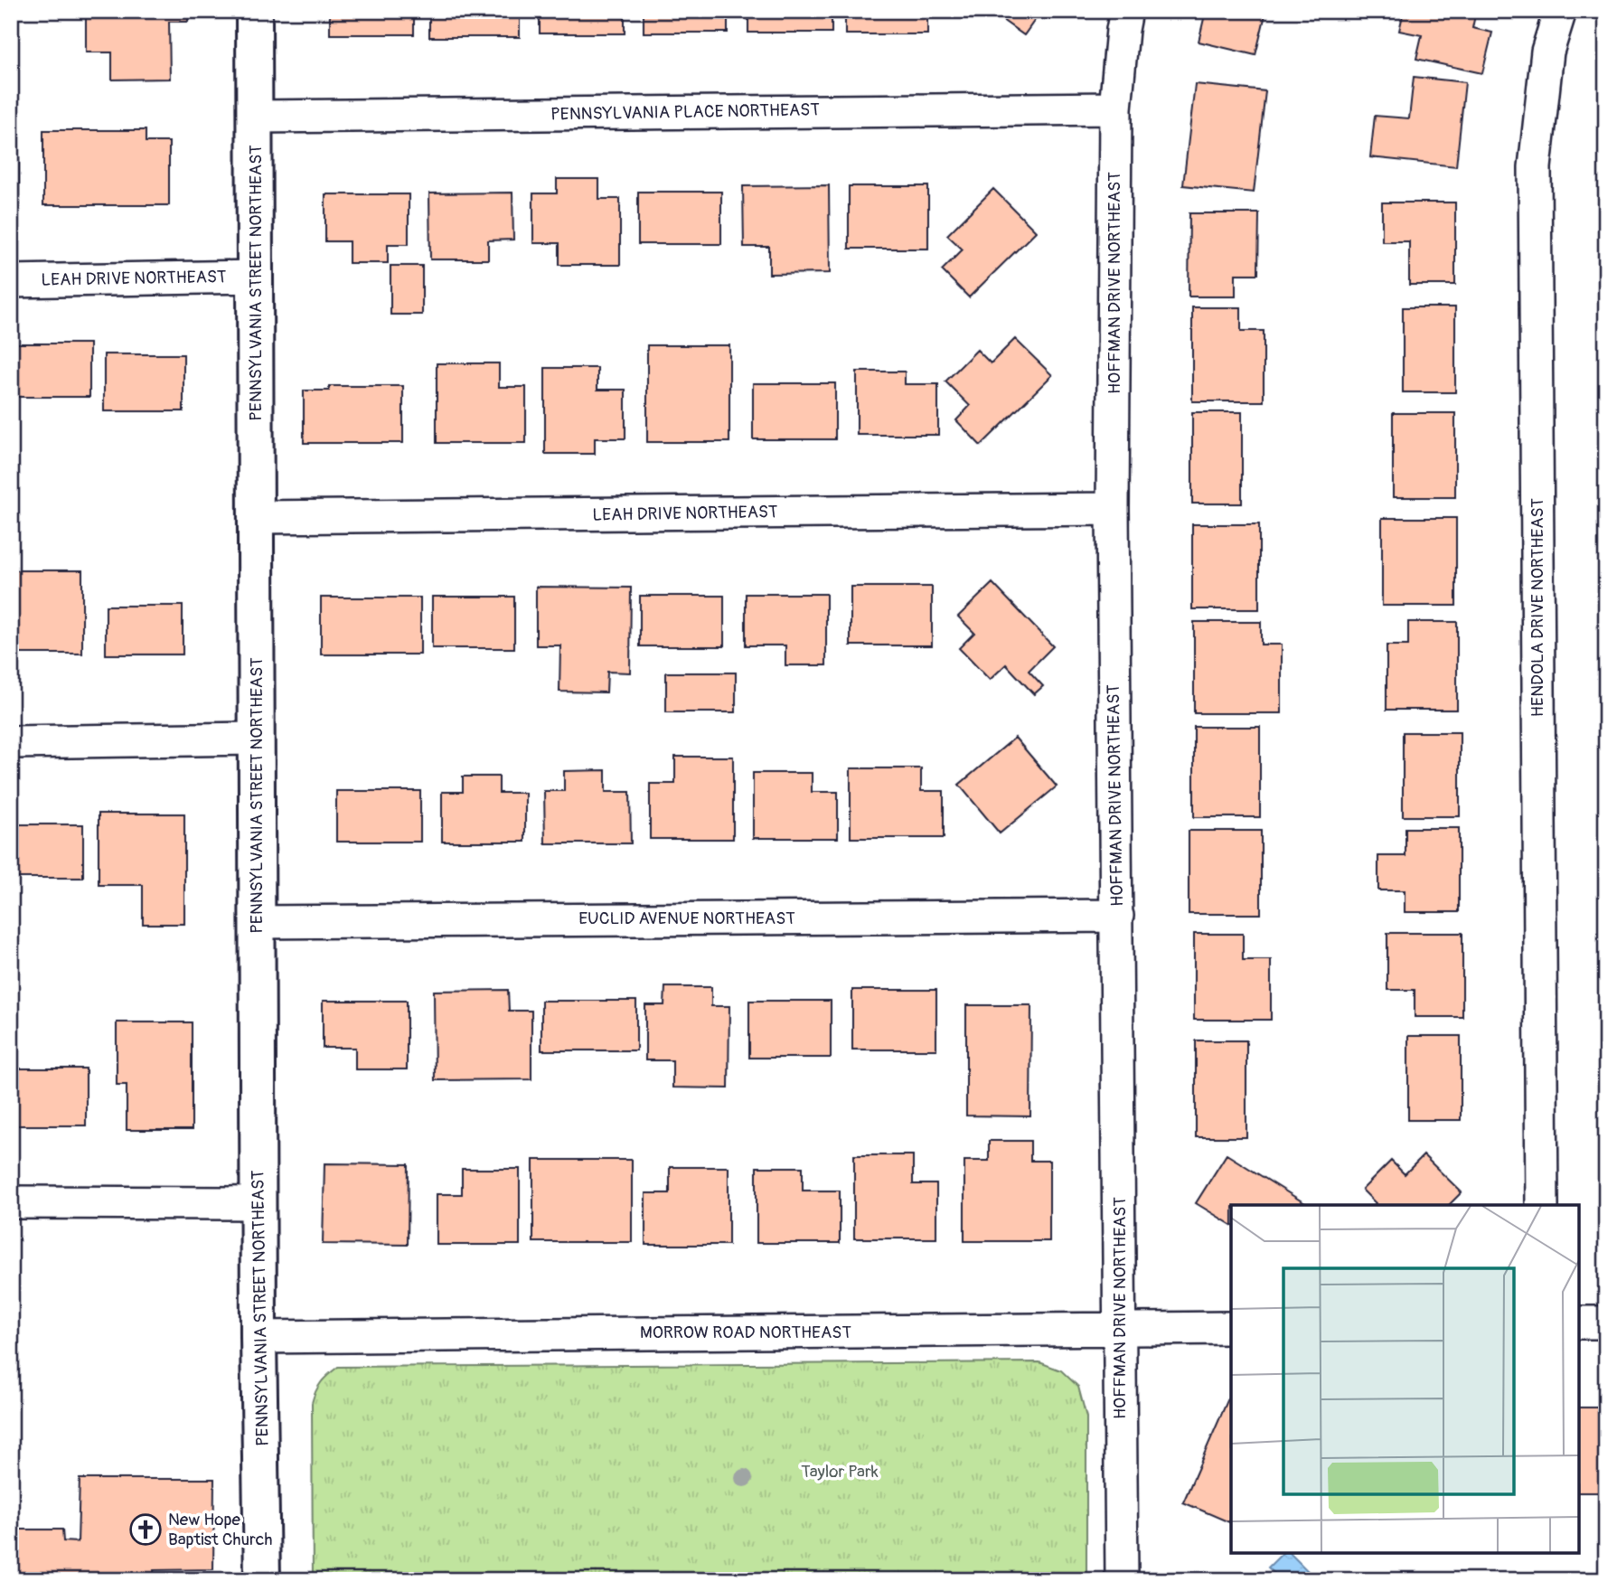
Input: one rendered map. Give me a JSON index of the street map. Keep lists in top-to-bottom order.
{
  "streets": {
    "street": [
      "PENNSYLVANIA PLACE NORTHEAST",
      "LEAH DRIVE NORTHEAST",
      "PENNSYLVANIA STREET NORTHEAST",
      "HOFFMAN DRIVE NORTHEAST",
      "HENDOLA DRIVE NORTHEAST",
      "EUCLID AVENUE NORTHEAST",
      "MORROW ROAD NORTHEAST"
    ]
  },
  "crossings": [
    ["PENNSYLVANIA PLACE NORTHEAST", "PENNSYLVANIA STREET NORTHEAST"],
    ["PENNSYLVANIA PLACE NORTHEAST", "HOFFMAN DRIVE NORTHEAST"],
    ["LEAH DRIVE NORTHEAST", "PENNSYLVANIA STREET NORTHEAST"],
    ["LEAH DRIVE NORTHEAST", "HOFFMAN DRIVE NORTHEAST"],
    ["PENNSYLVANIA STREET NORTHEAST", "EUCLID AVENUE NORTHEAST"],
    ["PENNSYLVANIA STREET NORTHEAST", "MORROW ROAD NORTHEAST"],
    ["HOFFMAN DRIVE NORTHEAST", "EUCLID AVENUE NORTHEAST"],
    ["HOFFMAN DRIVE NORTHEAST", "MORROW ROAD NORTHEAST"]
  ],
  "parks": ["Taylor Park"],
  "places": {
    "church": ["New Hope Baptist Church"]
  }
}
